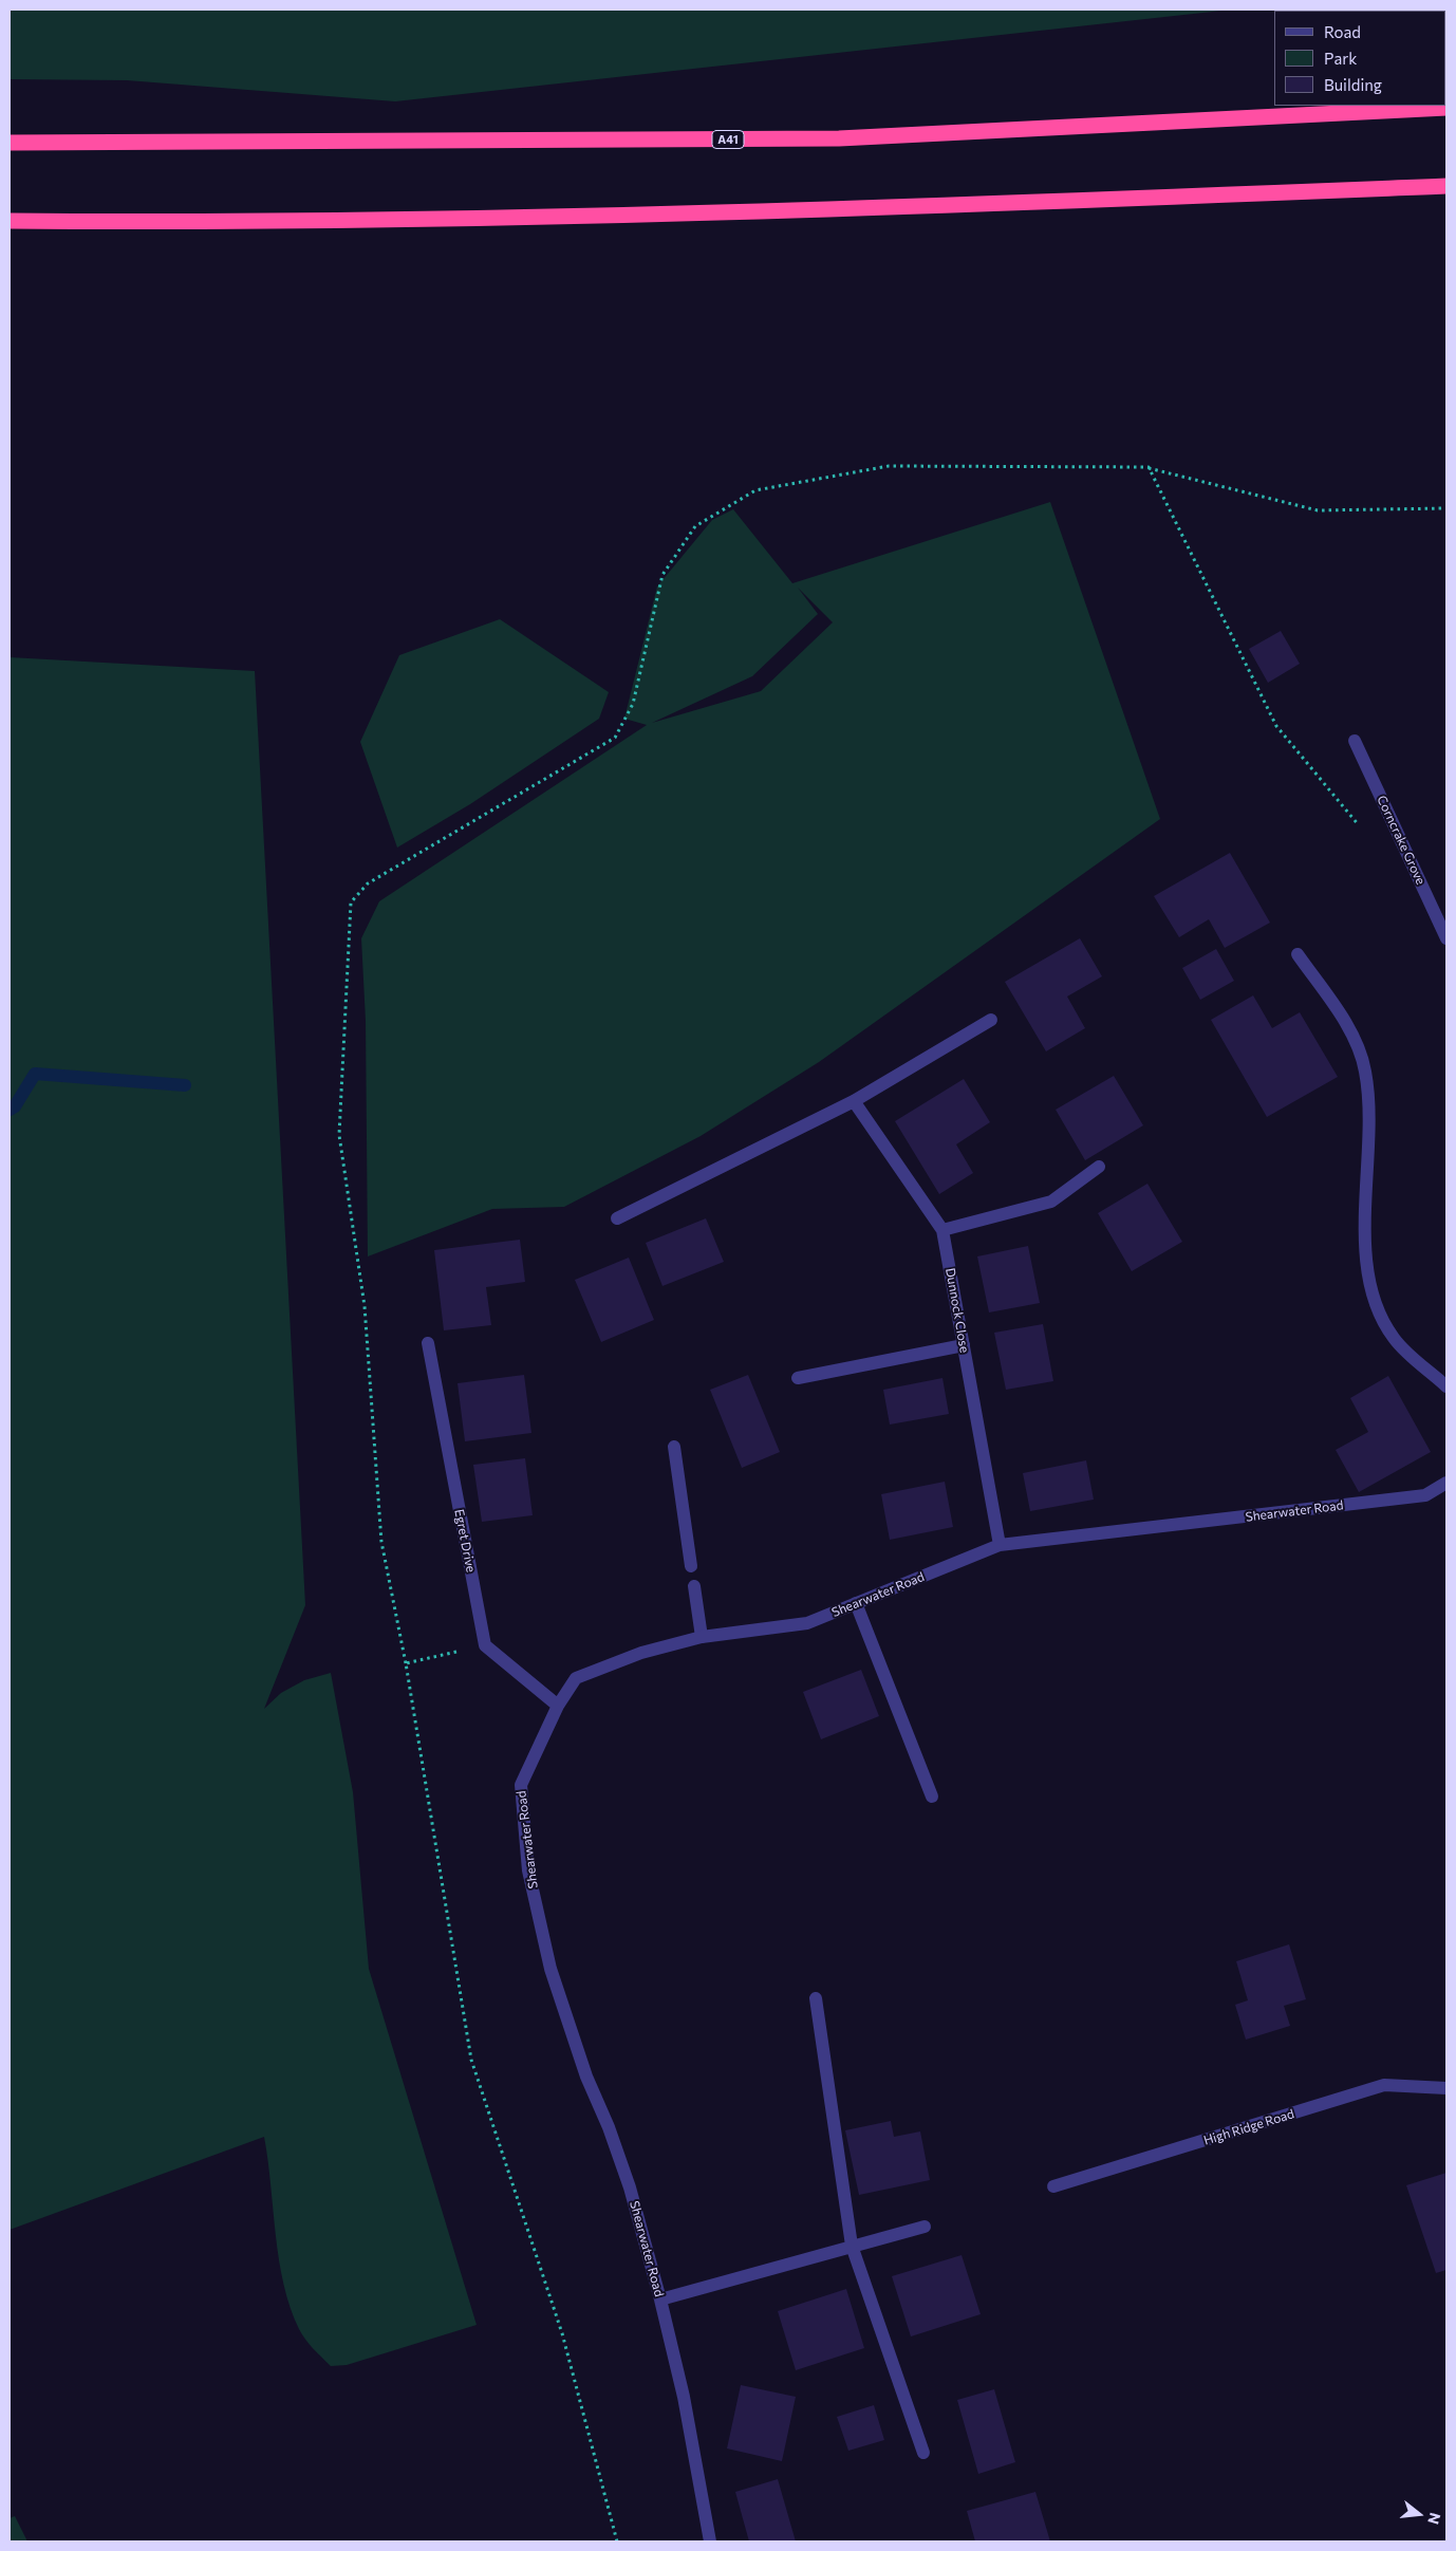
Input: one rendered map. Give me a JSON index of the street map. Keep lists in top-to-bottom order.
{
  "streets": {
    "highway": ["A41"],
    "street": [
      "Corncrake Grove",
      "Dunnock Close",
      "Shearwater Road",
      "Egret Drive",
      "High Ridge Road"
    ]
  },
  "crossings": [
    ["Dunnock Close", "Shearwater Road"]
  ],
  "legend": ["Road", "Park", "Building"],
  "north": "right"
}
